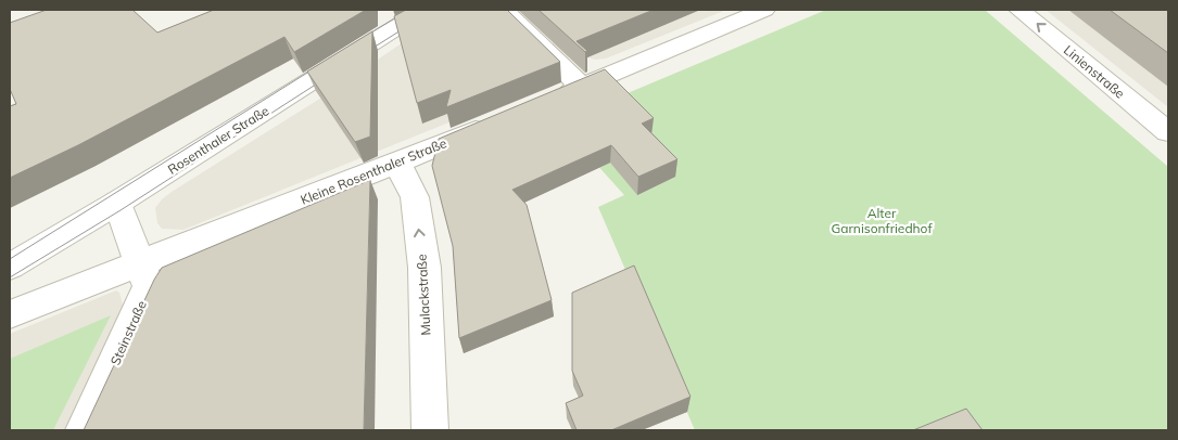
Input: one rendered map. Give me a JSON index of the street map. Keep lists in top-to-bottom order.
{
  "streets": {
    "street": [
      "Linienstraße",
      "Rosenthaler Straße",
      "Kleine Rosenthaler Straße",
      "Mulackstraße",
      "Steinstraße"
    ]
  },
  "crossings": [
    ["Rosenthaler Straße", "Steinstraße"],
    ["Kleine Rosenthaler Straße", "Mulackstraße"],
    ["Kleine Rosenthaler Straße", "Steinstraße"]
  ],
  "one_way": ["Linienstraße", "Mulackstraße"],
  "parks": ["Alter Garnisonfriedhof"]
}
